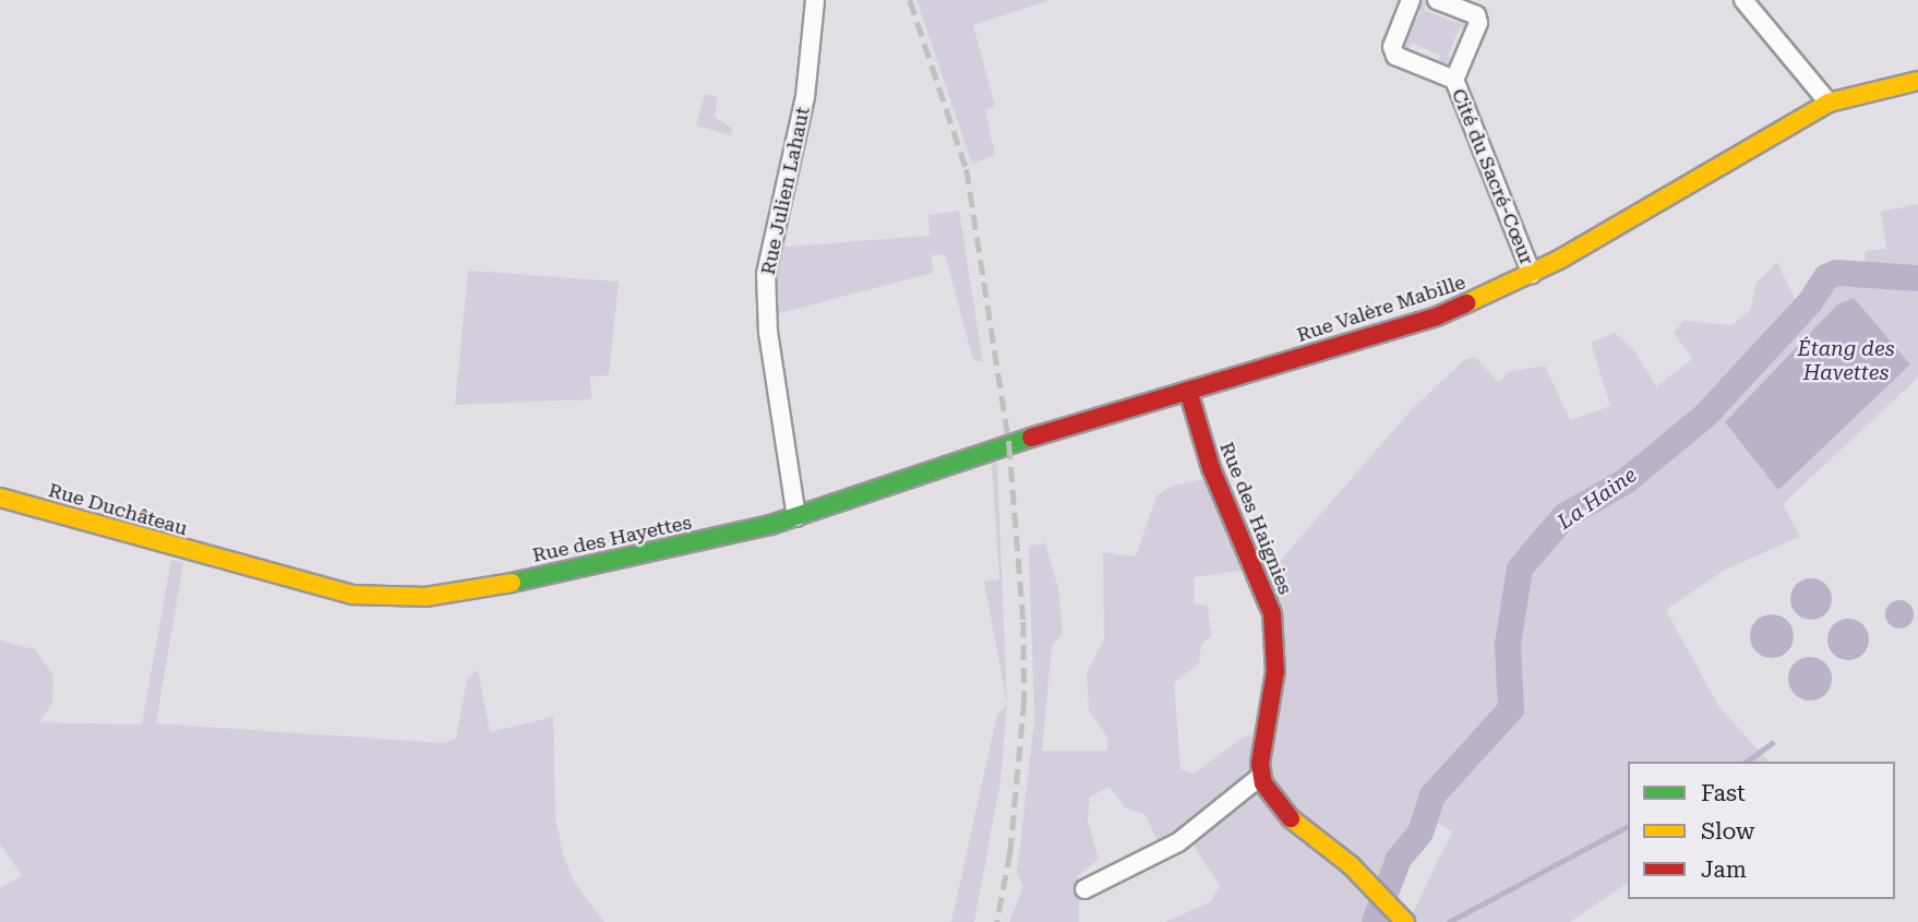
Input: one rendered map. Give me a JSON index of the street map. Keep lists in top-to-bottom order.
{
  "streets": {
    "street": [
      "Cité du Sacré-Cœur",
      "Rue Julien Lahaut",
      "Rue Valère Mabille",
      "Rue Duchâteau",
      "Rue des Haignies",
      "Rue des Hayettes"
    ]
  },
  "crossings": [
    ["Cité du Sacré-Cœur", "Rue Valère Mabille"],
    ["Rue Julien Lahaut", "Rue des Hayettes"],
    ["Rue Valère Mabille", "Rue des Haignies"],
    ["Rue Valère Mabille", "Rue des Hayettes"],
    ["Rue Duchâteau", "Rue des Hayettes"]
  ],
  "water": ["Étang des Havettes", "La Haine"],
  "legend": ["Fast", "Slow", "Jam"]
}
